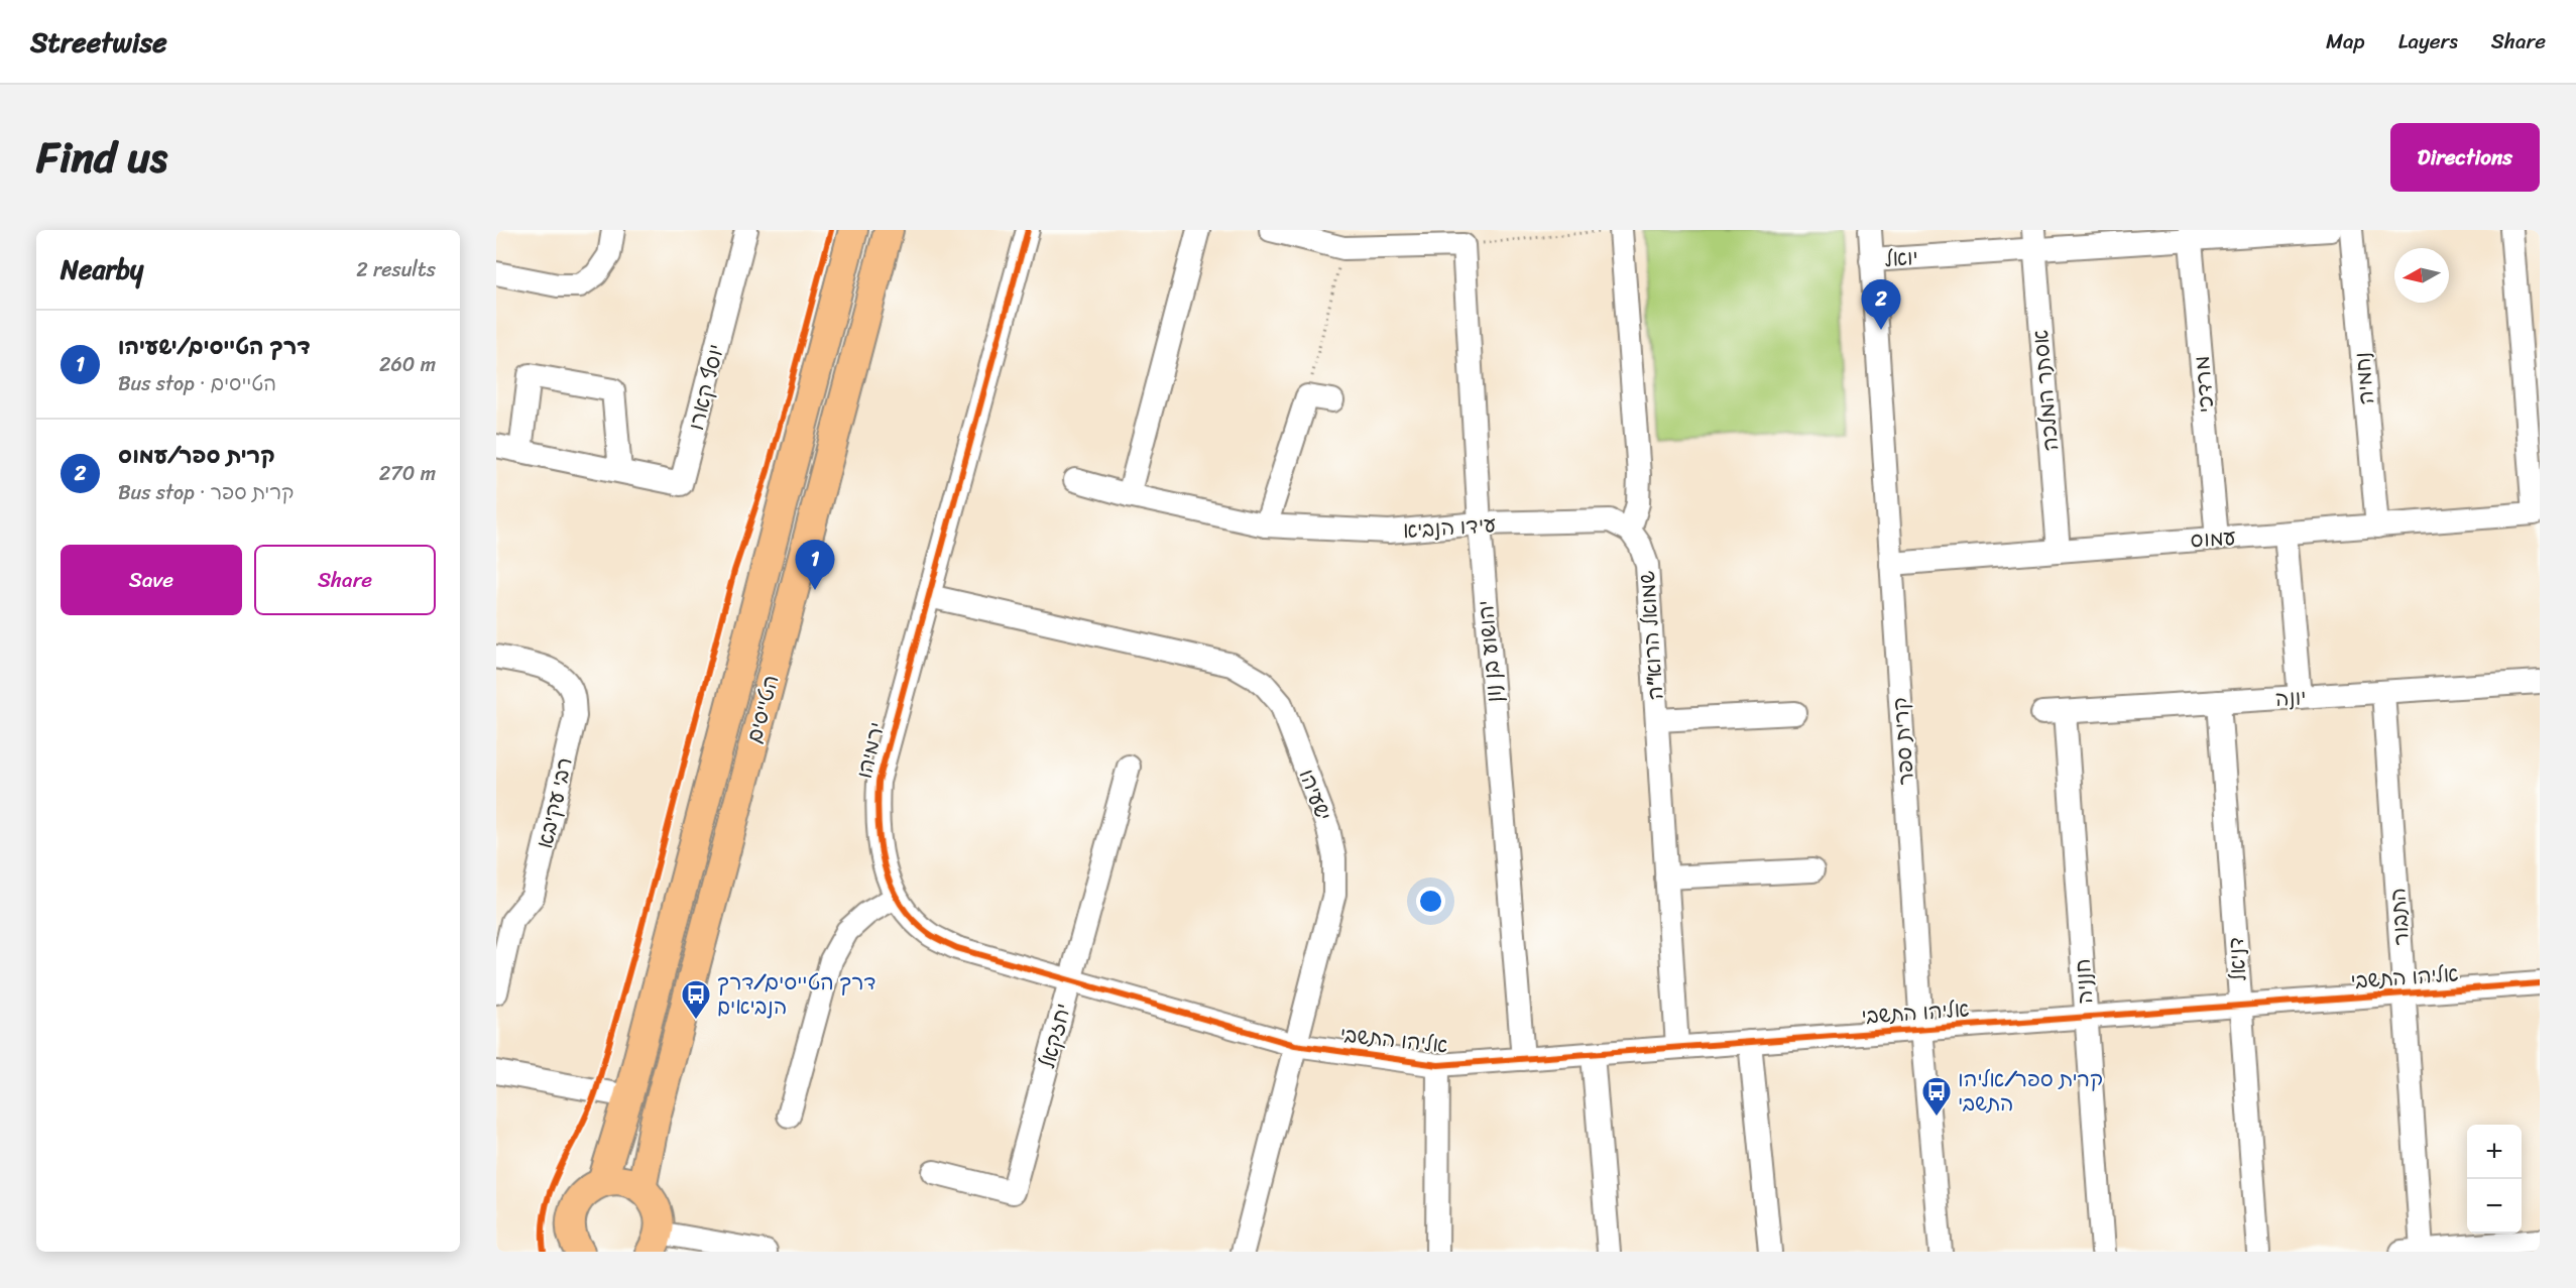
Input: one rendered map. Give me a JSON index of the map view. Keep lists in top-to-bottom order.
{
  "streets": {
    "main road": ["הטייסים"],
    "street": [
      "יואל",
      "נחמיה",
      "מרדכי",
      "יוסף קארו",
      "אסתר המלכה",
      "עידו הנביא",
      "עמוס",
      "שמואל הרוא\"ה",
      "יהושוע בן נון",
      "יונה",
      "קרית ספר",
      "ירמיהו",
      "ישעיהו",
      "רבי עקיבא",
      "התבור",
      "דניאל",
      "אליהו התשבי",
      "חנניה",
      "יחזקאל"
    ]
  },
  "crossings": [
    ["יואל", "מרדכי"],
    ["יואל", "אסתר המלכה"],
    ["יואל", "קרית ספר"],
    ["נחמיה", "עמוס"],
    ["מרדכי", "עמוס"],
    ["אסתר המלכה", "עמוס"],
    ["עידו הנביא", "שמואל הרוא\"ה"],
    ["עידו הנביא", "יהושוע בן נון"],
    ["עמוס", "קרית ספר"],
    ["שמואל הרוא\"ה", "אליהו התשבי"],
    ["יהושוע בן נון", "אליהו התשבי"],
    ["יונה", "התבור"],
    ["יונה", "דניאל"],
    ["יונה", "חנניה"],
    ["קרית ספר", "אליהו התשבי"],
    ["ירמיהו", "ישעיהו"],
    ["ירמיהו", "אליהו התשבי"],
    ["ירמיהו", "יחזקאל"],
    ["ישעיהו", "אליהו התשבי"],
    ["התבור", "אליהו התשבי"],
    ["דניאל", "אליהו התשבי"],
    ["אליהו התשבי", "חנניה"]
  ],
  "places": {
    "bus stop": ["דרך הטייסים/דרך הנביאים", "קרית ספר/אליהו התשבי"]
  },
  "north": "left",
  "page": {
    "header": "Streetwise",
    "nav": ["Map", "Layers", "Share"],
    "title": "Find us",
    "buttons": [
      "Directions",
      ["Save", "Share"]
    ],
    "heading": ["Nearby", "2 results"],
    "pins": ["2", "1"],
    "list": [
      {
        "mark": "1",
        "name": "דרך הטייסים/ישעיהו",
        "note": "Bus stop · הטייסים",
        "value": "260 m"
      },
      {
        "mark": "2",
        "name": "קרית ספר/עמוס",
        "note": "Bus stop · קרית ספר",
        "value": "270 m"
      }
    ],
    "map_buttons": ["+", "−"]
  }
}
